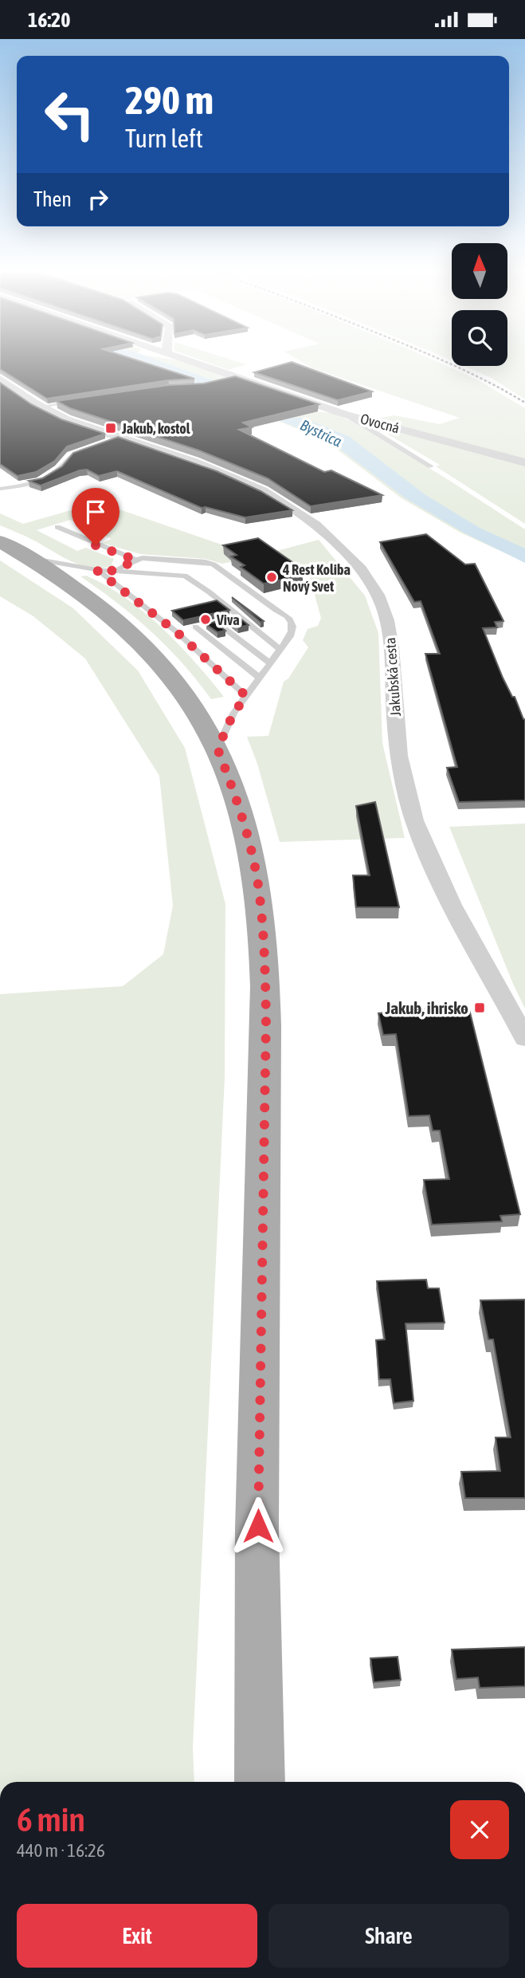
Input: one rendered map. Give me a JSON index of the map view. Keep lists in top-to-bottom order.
{
  "streets": {
    "street": ["Ovocná", "Jakubská cesta"]
  },
  "water": ["Bystrica"],
  "places": {
    "transit": ["Jakub, kostol", "Jakub, ihrisko"],
    "other": ["4 Rest Koliba Nový Svet", "Viva"]
  },
  "north": "top",
  "page": {
    "status": "16:20",
    "turn": ["290 m", "Turn left"],
    "then": "Then",
    "heading": ["6 min", "440 m · 16:26"],
    "buttons": ["Exit", "Share"]
  }
}
